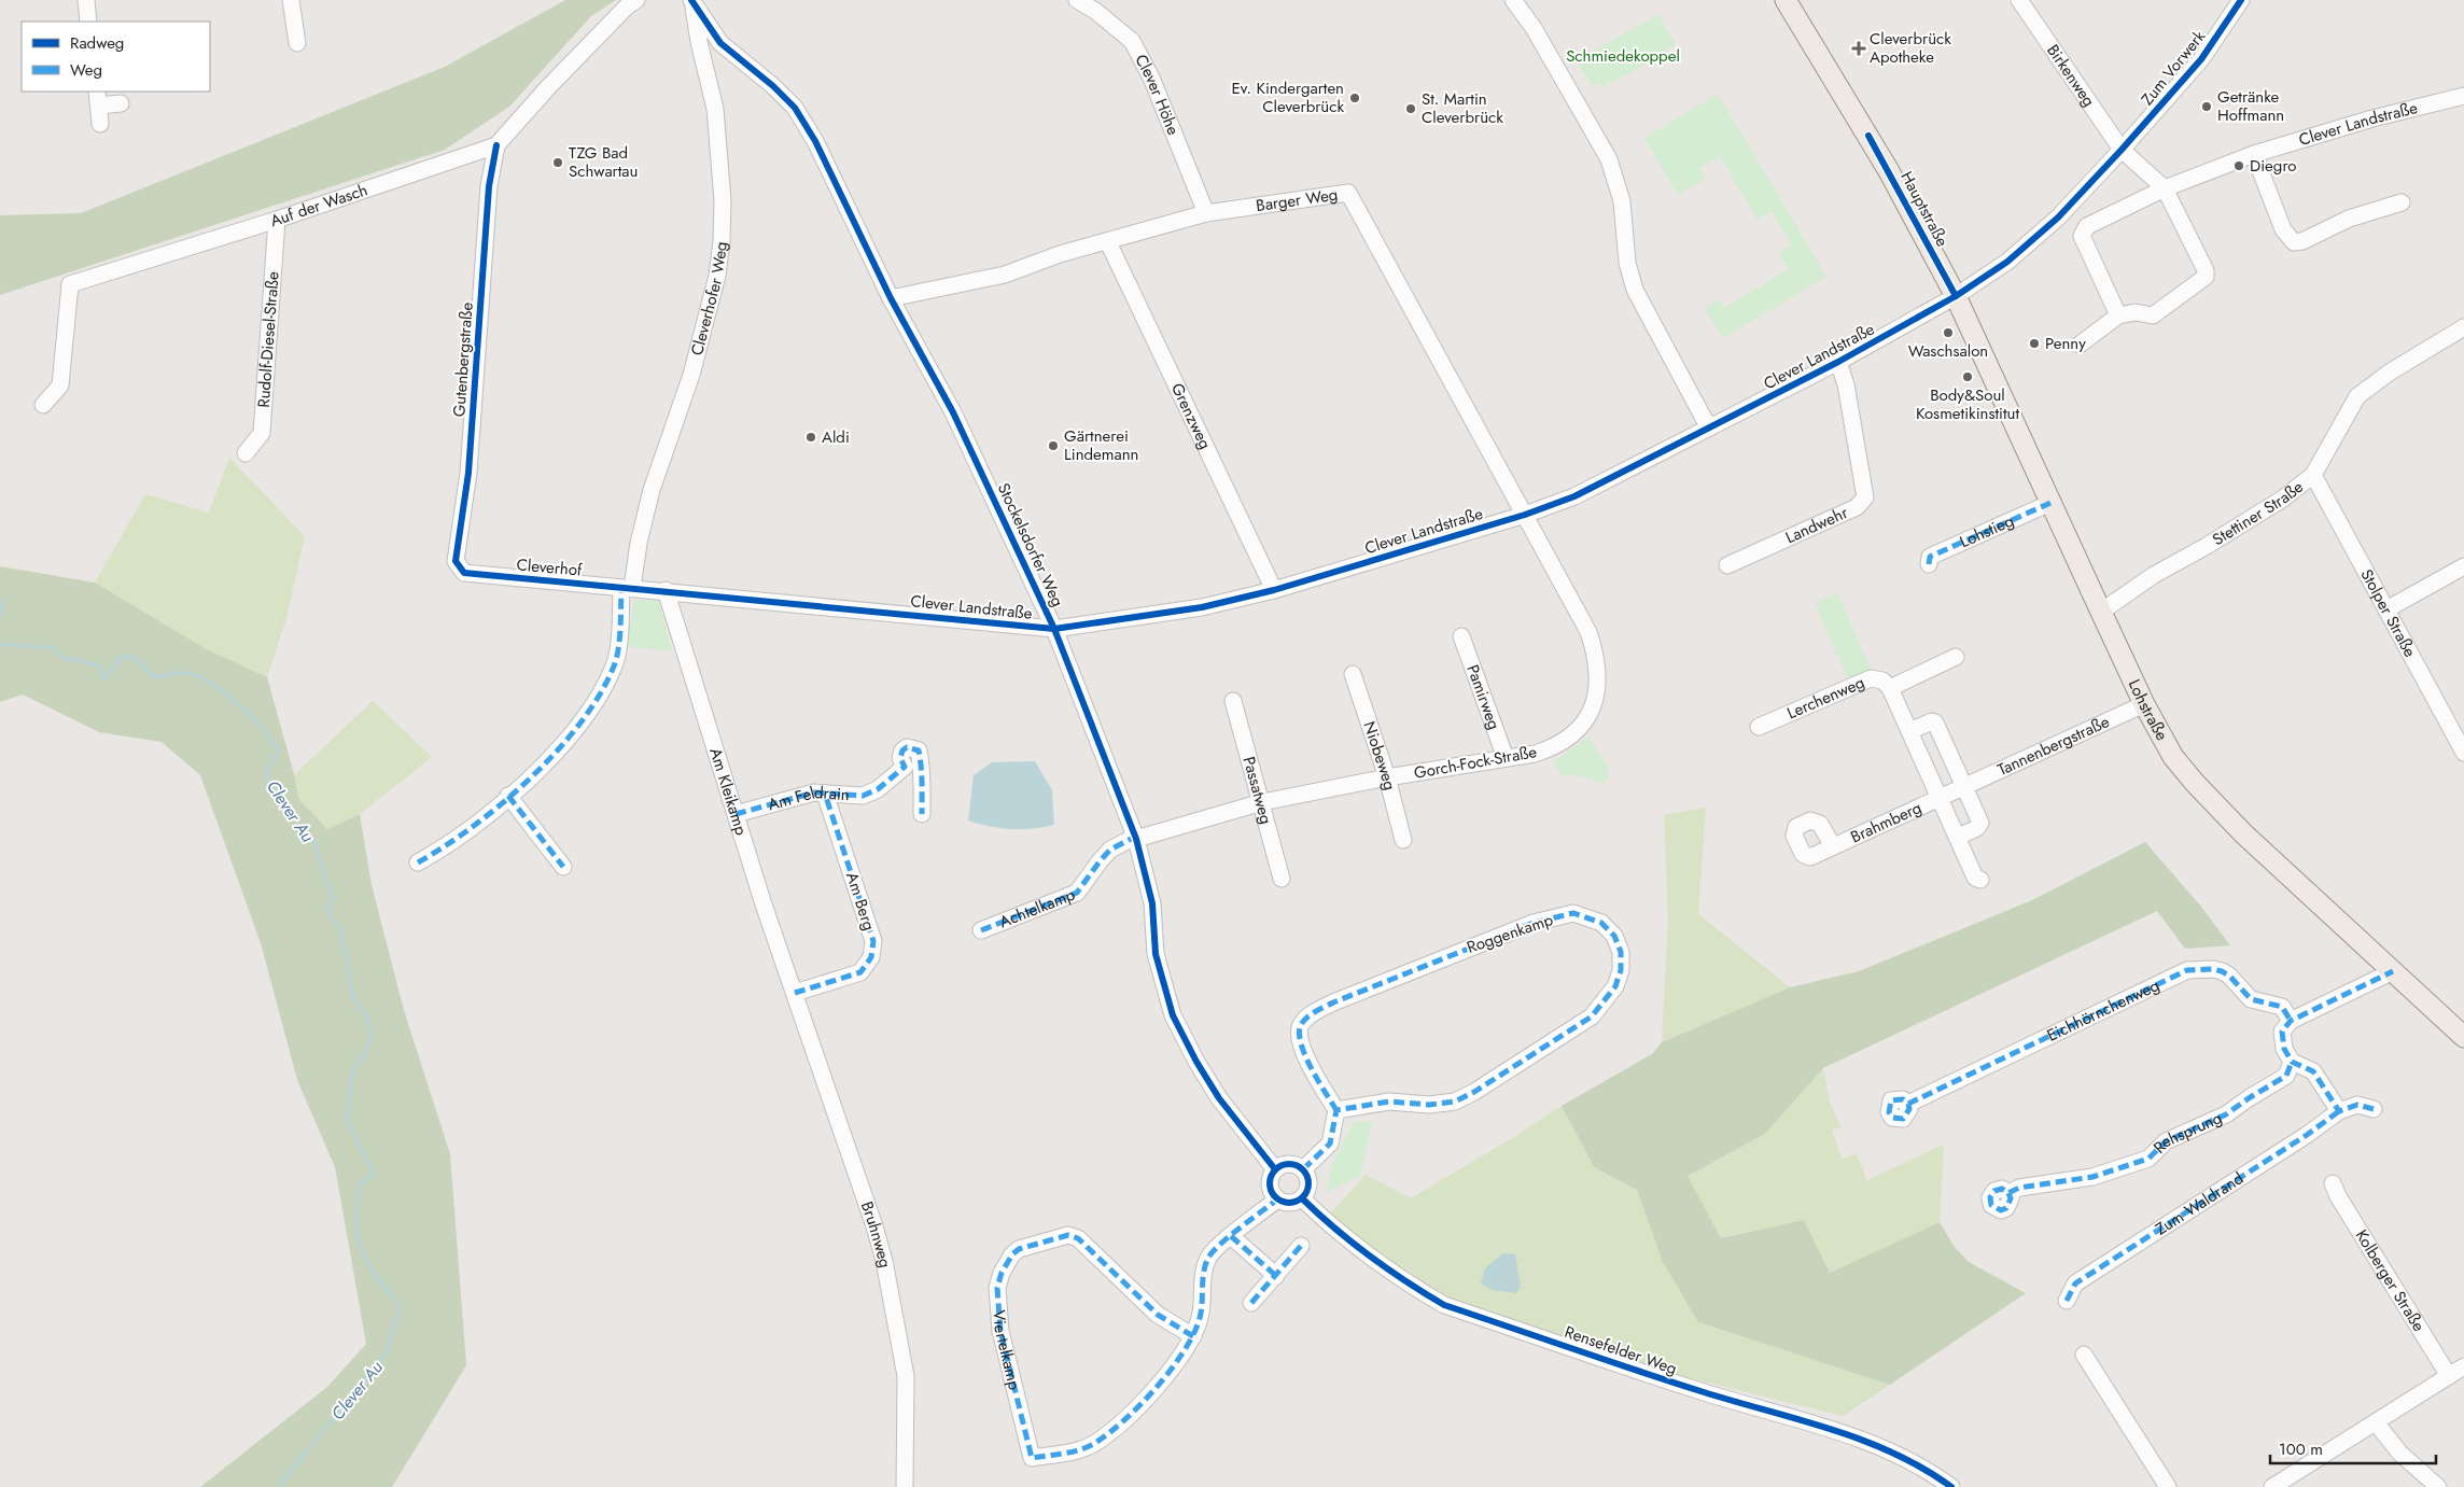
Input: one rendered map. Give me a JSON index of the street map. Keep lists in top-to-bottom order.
{
  "streets": {
    "main road": ["Hauptstraße", "Lohstraße"],
    "street": [
      "Zum Vorwerk",
      "Birkenweg",
      "Clever Höhe",
      "Clever Landstraße",
      "Barger Weg",
      "Auf der Wasch",
      "Cleverhofer Weg",
      "Rudolf-Diesel-Straße",
      "Gutenbergstraße",
      "Grenzweg",
      "Stettiner Straße",
      "Landwehr",
      "Lohstieg",
      "Stockelsdorfer Weg",
      "Cleverhof",
      "Stolper Straße",
      "Pamirweg",
      "Lerchenweg",
      "Tannenbergstraße",
      "Niobeweg",
      "Gorch-Fock-Straße",
      "Passatweg",
      "Am Kleikamp",
      "Am Feldrain",
      "Brahmberg",
      "Am Berg",
      "Achtelkamp",
      "Roggenkamp",
      "Eichhörnchenweg",
      "Rehsprung",
      "Zum Waldrand",
      "Bruhnweg",
      "Kolberger Straße",
      "Viertelkamp",
      "Rensefelder Weg"
    ]
  },
  "crossings": [
    ["Zum Vorwerk", "Birkenweg"],
    ["Zum Vorwerk", "Clever Landstraße"],
    ["Birkenweg", "Clever Landstraße"],
    ["Clever Höhe", "Barger Weg"],
    ["Clever Landstraße", "Barger Weg"],
    ["Clever Landstraße", "Hauptstraße"],
    ["Clever Landstraße", "Cleverhofer Weg"],
    ["Clever Landstraße", "Grenzweg"],
    ["Clever Landstraße", "Landwehr"],
    ["Clever Landstraße", "Stockelsdorfer Weg"],
    ["Clever Landstraße", "Cleverhof"],
    ["Clever Landstraße", "Lohstraße"],
    ["Clever Landstraße", "Gorch-Fock-Straße"],
    ["Clever Landstraße", "Am Kleikamp"],
    ["Barger Weg", "Grenzweg"],
    ["Barger Weg", "Stockelsdorfer Weg"],
    ["Barger Weg", "Gorch-Fock-Straße"],
    ["Auf der Wasch", "Rudolf-Diesel-Straße"],
    ["Auf der Wasch", "Gutenbergstraße"],
    ["Hauptstraße", "Lohstraße"],
    ["Cleverhofer Weg", "Stockelsdorfer Weg"],
    ["Cleverhofer Weg", "Cleverhof"],
    ["Gutenbergstraße", "Cleverhof"],
    ["Stettiner Straße", "Stolper Straße"],
    ["Stettiner Straße", "Lohstraße"],
    ["Lohstieg", "Lohstraße"],
    ["Stockelsdorfer Weg", "Gorch-Fock-Straße"],
    ["Stockelsdorfer Weg", "Achtelkamp"],
    ["Stockelsdorfer Weg", "Viertelkamp"],
    ["Stockelsdorfer Weg", "Rensefelder Weg"],
    ["Pamirweg", "Gorch-Fock-Straße"],
    ["Lohstraße", "Tannenbergstraße"],
    ["Tannenbergstraße", "Brahmberg"],
    ["Niobeweg", "Gorch-Fock-Straße"],
    ["Gorch-Fock-Straße", "Passatweg"],
    ["Gorch-Fock-Straße", "Achtelkamp"],
    ["Am Kleikamp", "Am Feldrain"],
    ["Am Kleikamp", "Am Berg"],
    ["Am Kleikamp", "Bruhnweg"],
    ["Am Feldrain", "Am Berg"],
    ["Am Berg", "Bruhnweg"],
    ["Viertelkamp", "Rensefelder Weg"]
  ],
  "water": ["Clever Au"],
  "parks": ["Schmiedekoppel"],
  "places": {
    "health": ["Cleverbrück Apotheke"],
    "other": [
      "Ev. Kindergarten Cleverbrück",
      "Getränke Hoffmann",
      "St. Martin Cleverbrück",
      "TZG Bad Schwartau",
      "Diegro",
      "Waschsalon",
      "Penny",
      "Body&Soul Kosmetikinstitut",
      "Aldi",
      "Gärtnerei Lindemann"
    ]
  },
  "legend": ["Radweg", "Weg"],
  "scale_bar": "100 m"
}
